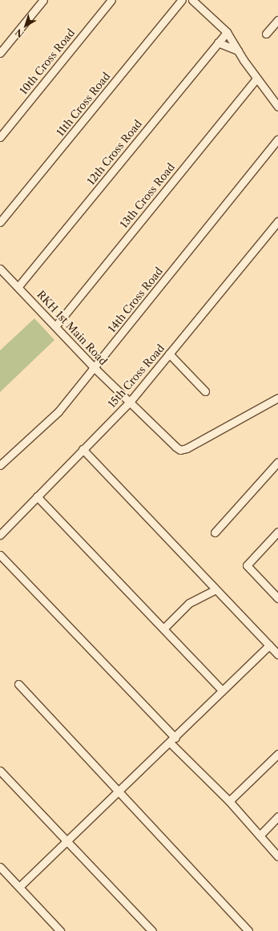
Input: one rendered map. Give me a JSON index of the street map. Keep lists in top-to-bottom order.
{
  "streets": {
    "street": [
      "10th Cross Road",
      "11th Cross Road",
      "12th Cross Road",
      "13th Cross Road",
      "14th Cross Road",
      "RKH 1st Main Road",
      "15th Cross Road"
    ]
  },
  "crossings": [
    ["12th Cross Road", "RKH 1st Main Road"],
    ["13th Cross Road", "RKH 1st Main Road"],
    ["14th Cross Road", "RKH 1st Main Road"],
    ["RKH 1st Main Road", "15th Cross Road"]
  ],
  "north": "bottom left"
}
